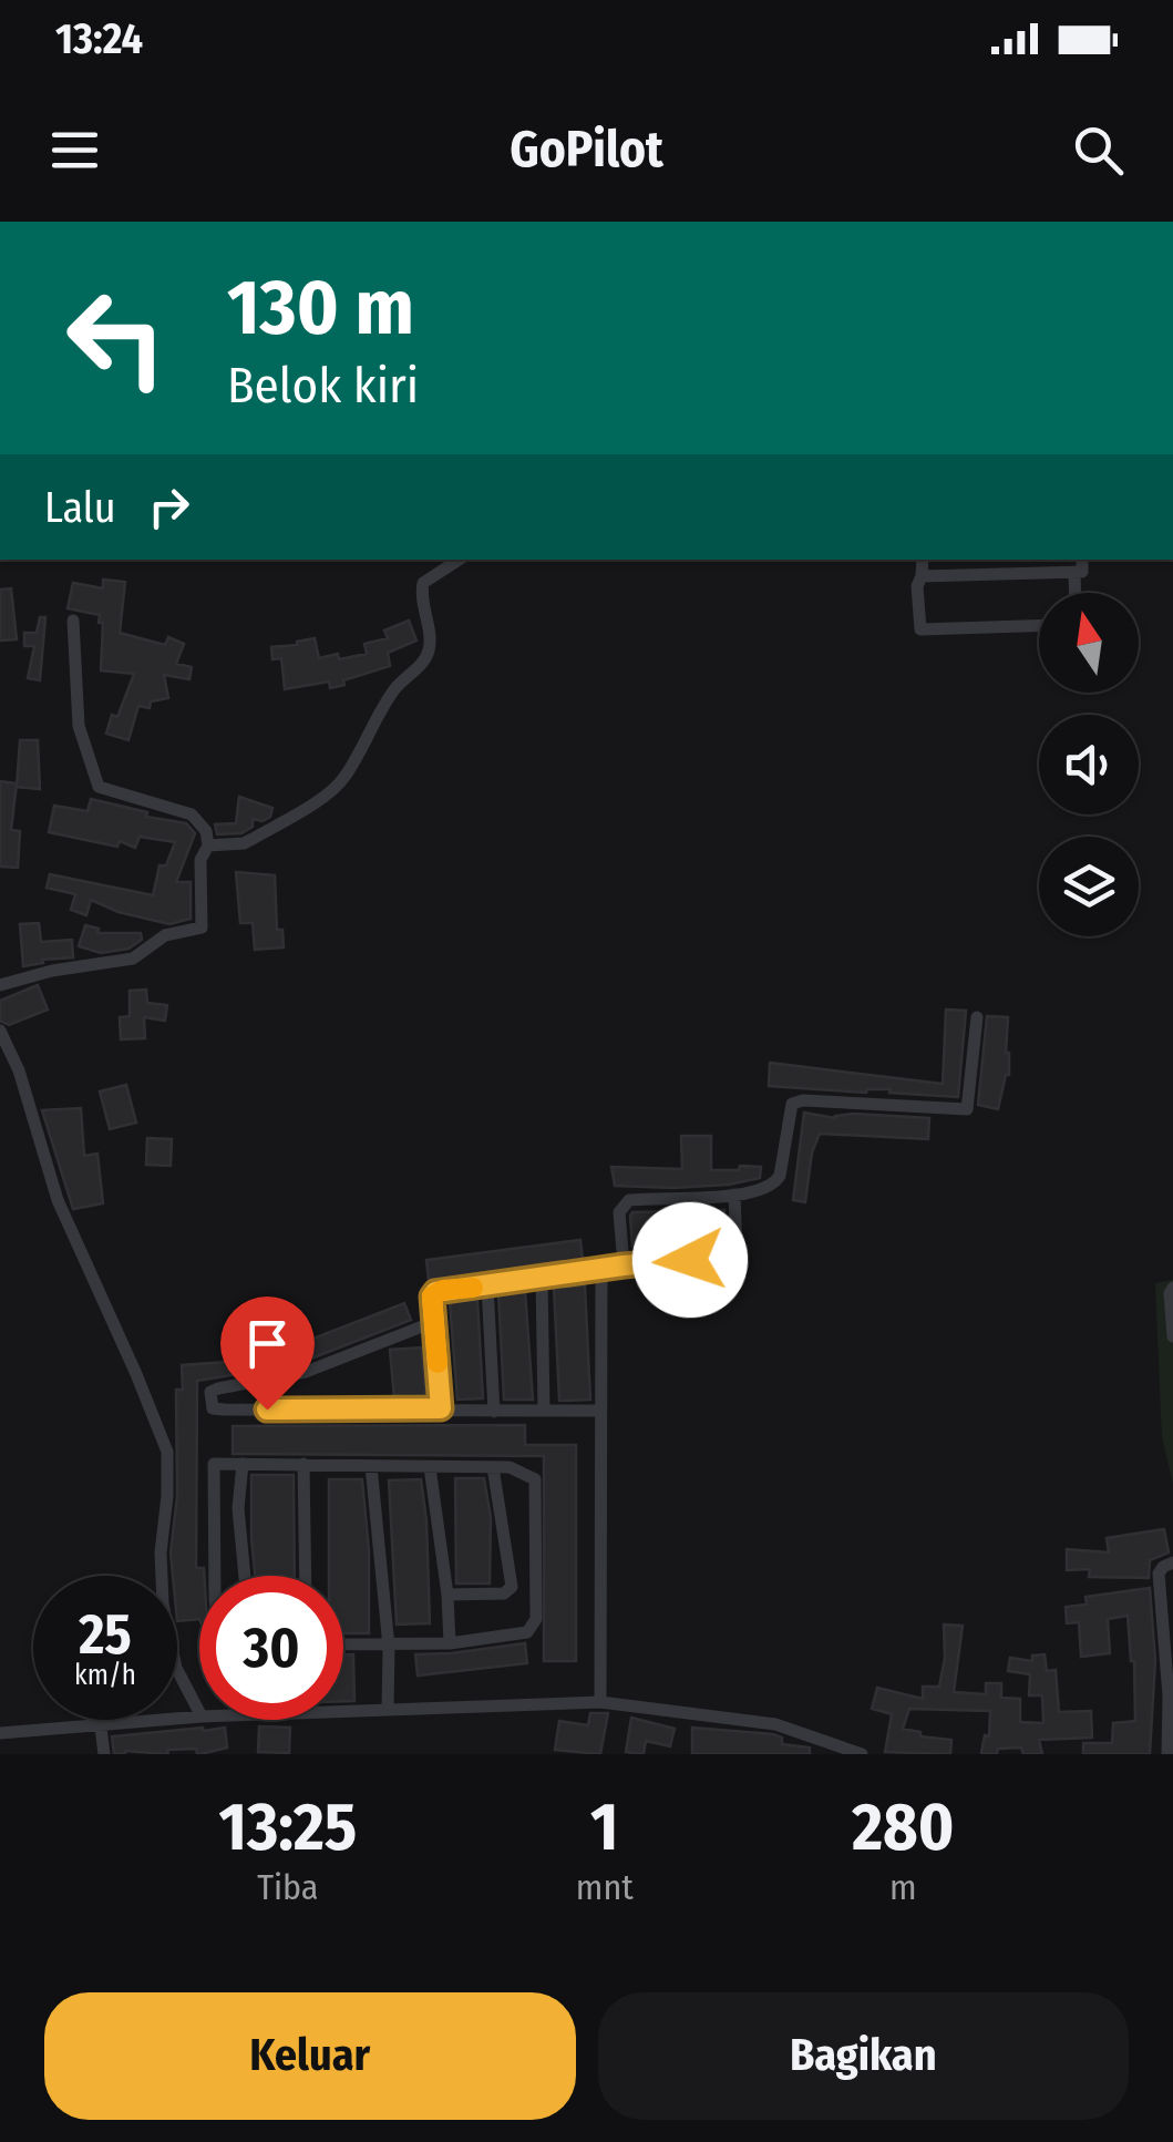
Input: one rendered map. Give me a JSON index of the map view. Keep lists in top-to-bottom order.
{
  "north": "top",
  "page": {
    "status": "13:24",
    "header": "GoPilot",
    "turn": ["130 m", "Belok kiri"],
    "then": "Lalu",
    "speed": "25 km/h",
    "limit": "30",
    "eta": [
      "13:25",
      "Tiba",
      "1",
      "mnt",
      "280",
      "m"
    ],
    "buttons": ["Keluar", "Bagikan"]
  }
}
